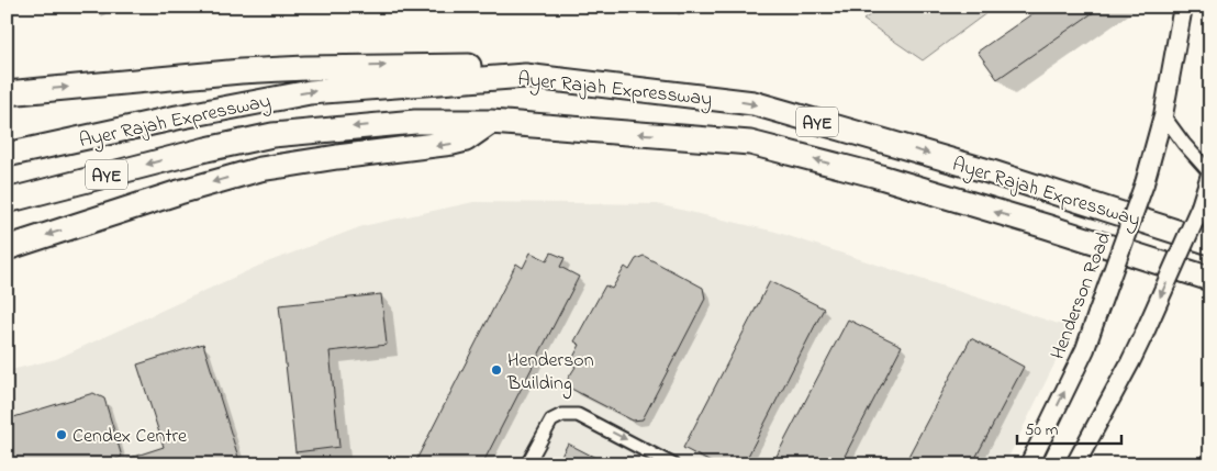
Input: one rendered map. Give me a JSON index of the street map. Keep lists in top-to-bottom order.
{
  "streets": {
    "highway": ["Ayer Rajah Expressway", "AYE"],
    "main road": ["Henderson Road"]
  },
  "places": ["Henderson Building", "Cendex Centre"],
  "scale_bar": "50 m"
}
